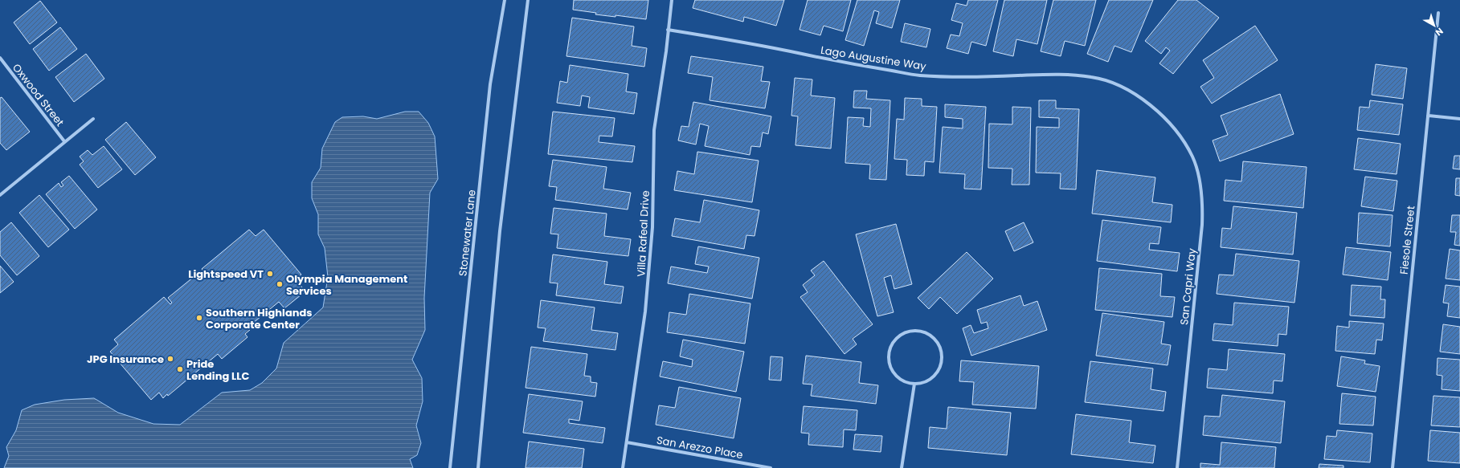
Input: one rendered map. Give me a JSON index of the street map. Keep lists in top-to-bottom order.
{
  "streets": {
    "street": [
      "Lago Augustine Way",
      "Oxwood Street",
      "Stonewater Lane",
      "Villa Rafeal Drive",
      "Fiesole Street",
      "San Capri Way",
      "San Arezzo Place"
    ]
  },
  "crossings": [
    ["Lago Augustine Way", "Villa Rafeal Drive"],
    ["Lago Augustine Way", "San Capri Way"],
    ["Villa Rafeal Drive", "San Arezzo Place"]
  ],
  "places": [
    "Lightspeed VT",
    "Olympia Management Services",
    "Southern Highlands Corporate Center",
    "JPG Insurance",
    "Pride Lending LLC"
  ],
  "north": "bottom right"
}
